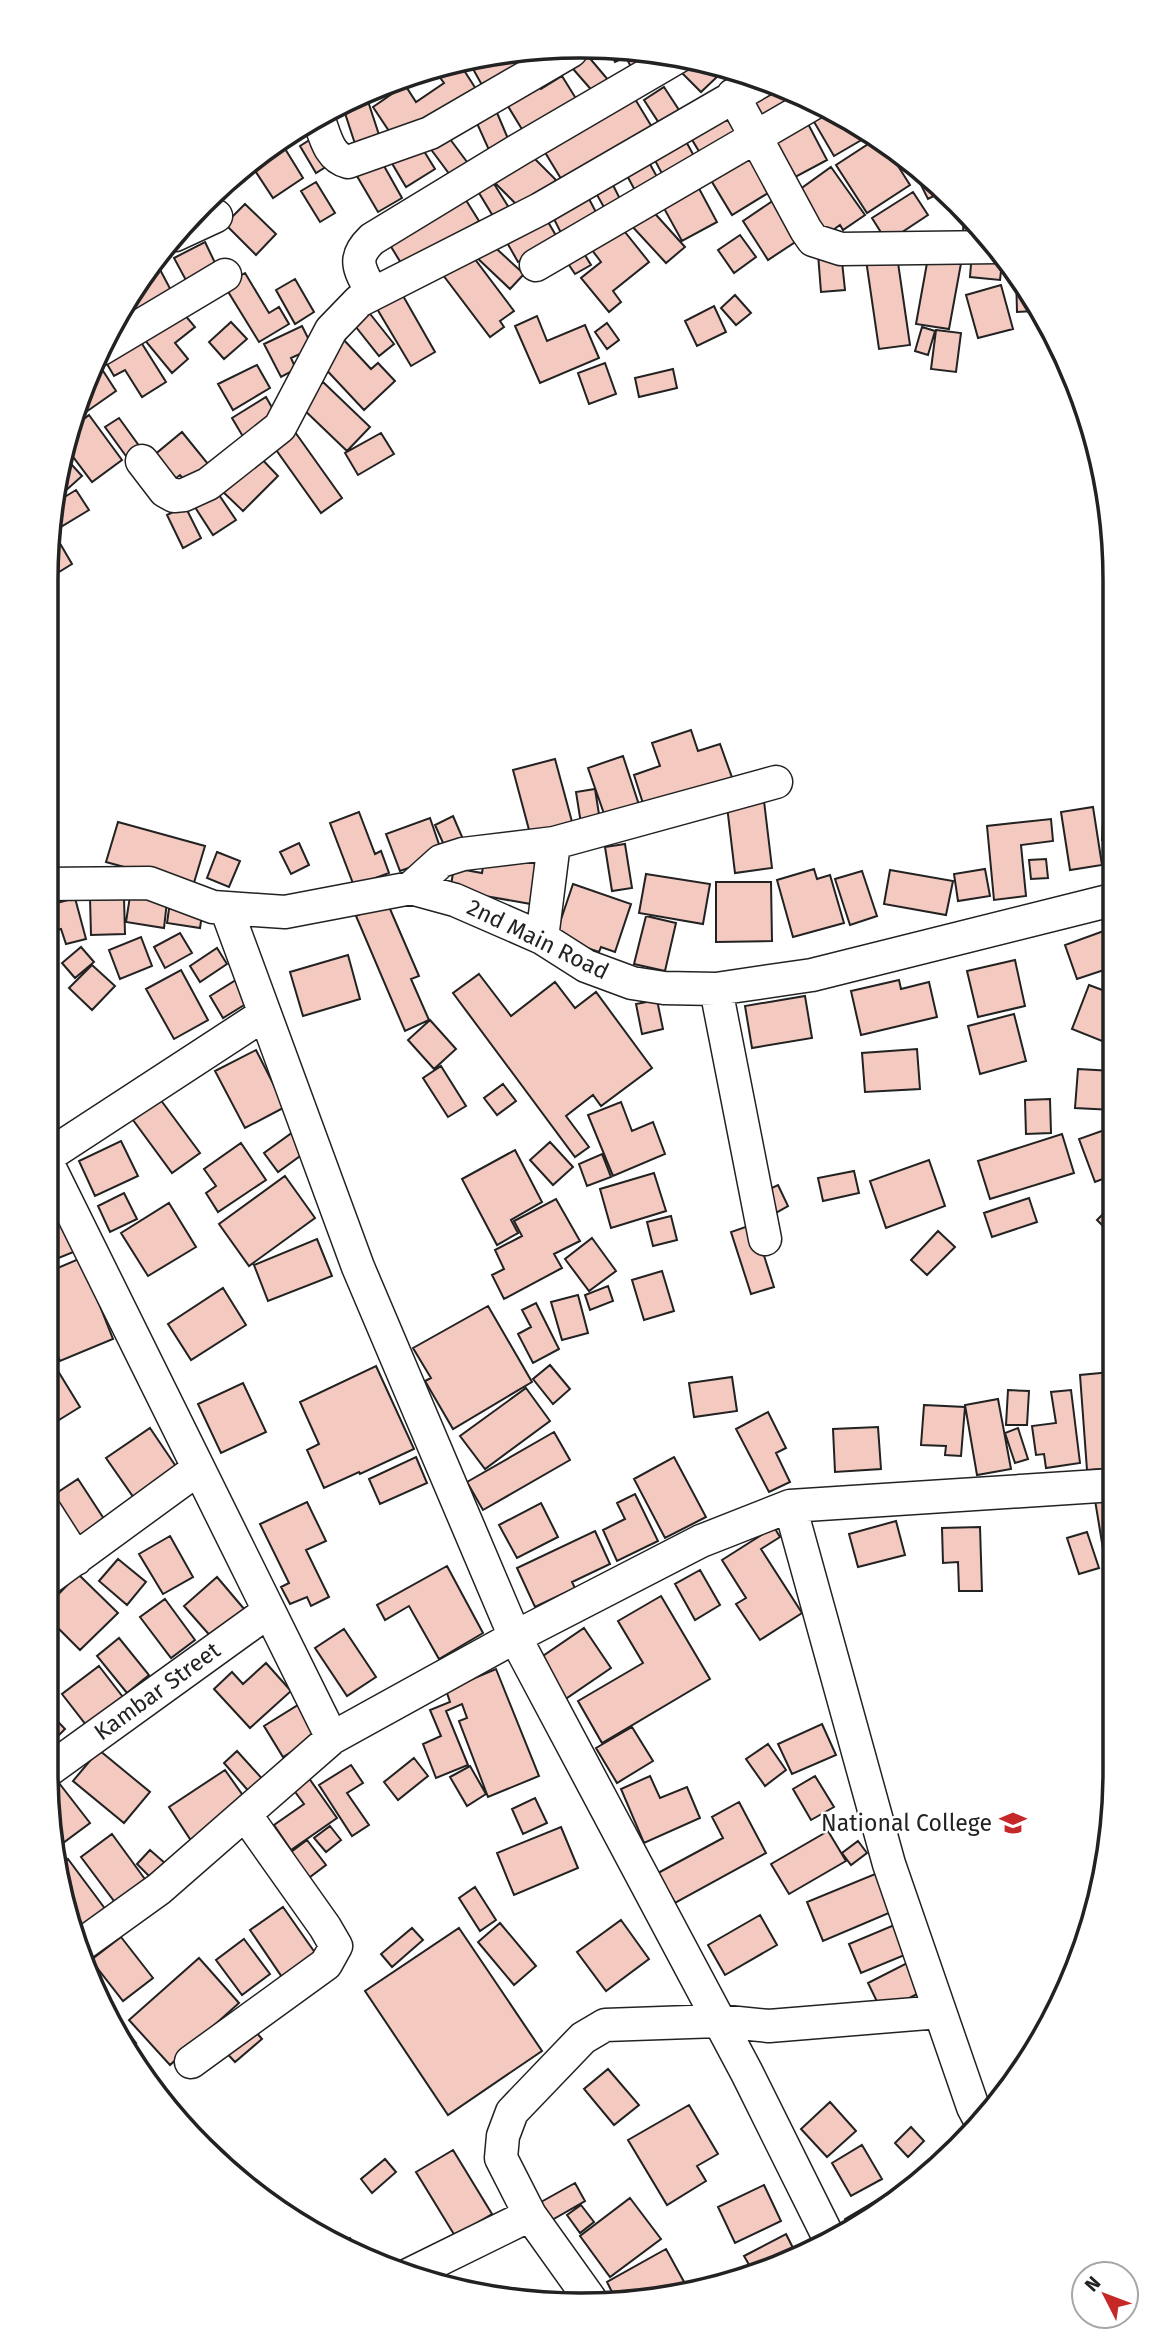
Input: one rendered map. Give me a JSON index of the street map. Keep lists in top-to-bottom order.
{
  "streets": {
    "street": ["2nd Main Road", "Kambar Street"]
  },
  "places": {
    "school or university": ["National College"]
  },
  "north": "top left"
}
